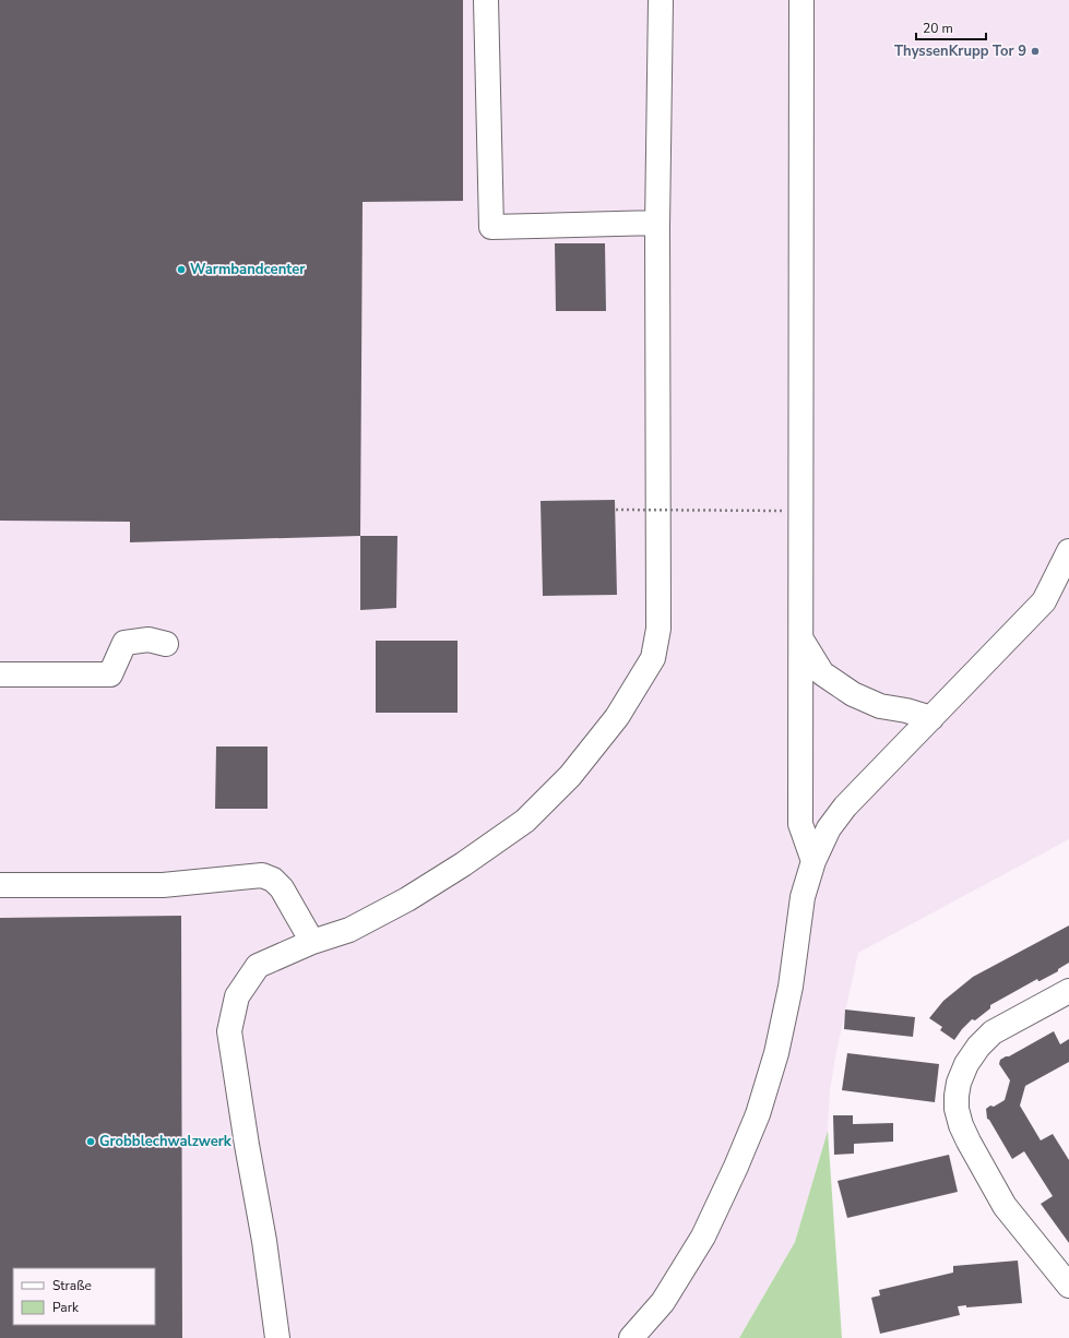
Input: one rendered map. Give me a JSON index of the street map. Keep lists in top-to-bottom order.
{
  "places": ["ThyssenKrupp Tor 9", "Warmbandcenter", "Grobblechwalzwerk"],
  "legend": ["Straße", "Park"],
  "scale_bar": "20 m"
}
